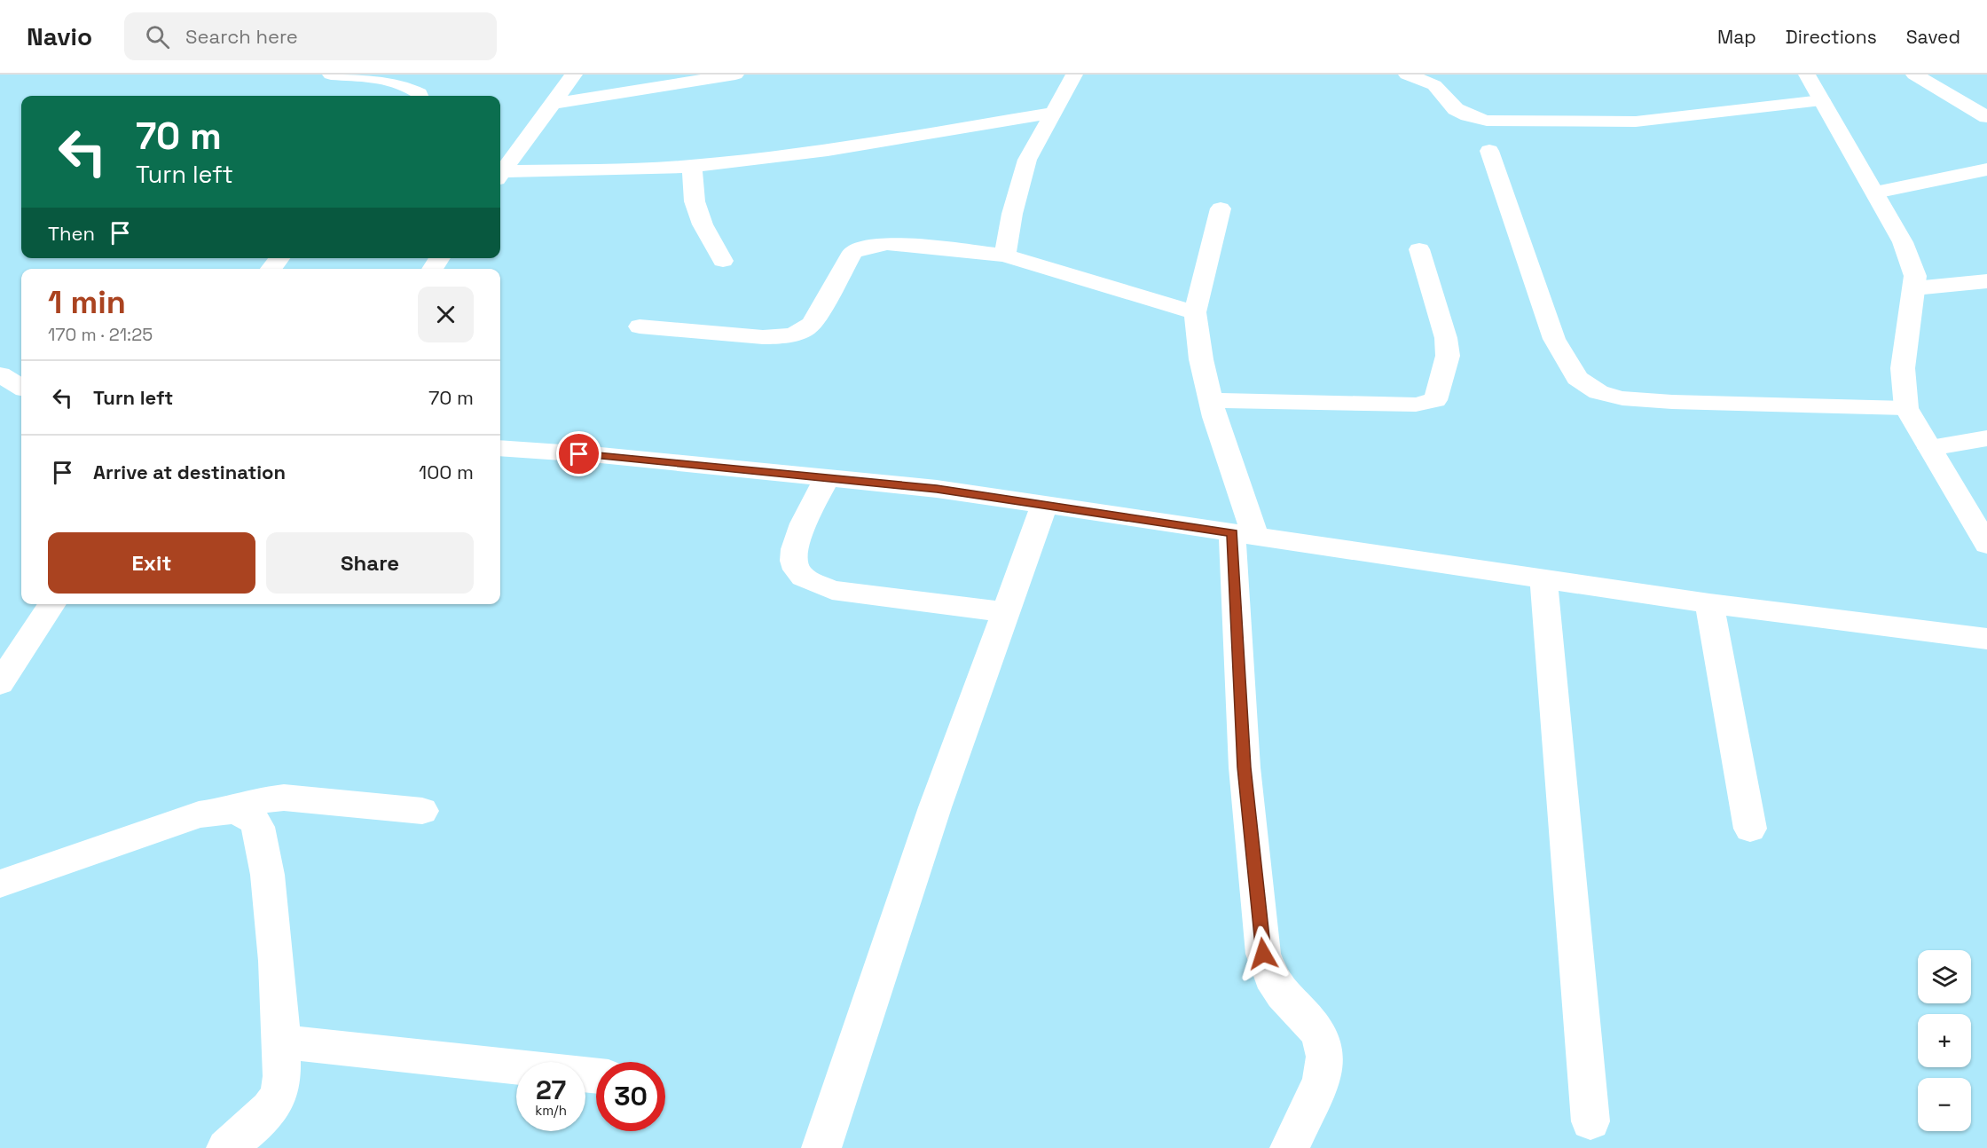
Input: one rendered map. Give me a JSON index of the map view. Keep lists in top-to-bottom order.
{
  "page": {
    "header": "Navio",
    "search": "Search here",
    "nav": ["Map", "Directions", "Saved"],
    "turn": ["70 m", "Turn left"],
    "then": "Then",
    "heading": ["1 min", "170 m · 21:25"],
    "list": [
      {
        "name": "Turn left",
        "value": "70 m"
      },
      {
        "name": "Arrive at destination",
        "value": "100 m"
      }
    ],
    "buttons": ["Exit", "Share"],
    "map_buttons": ["+", "−"],
    "speed": "27 km/h",
    "limit": "30"
  }
}
